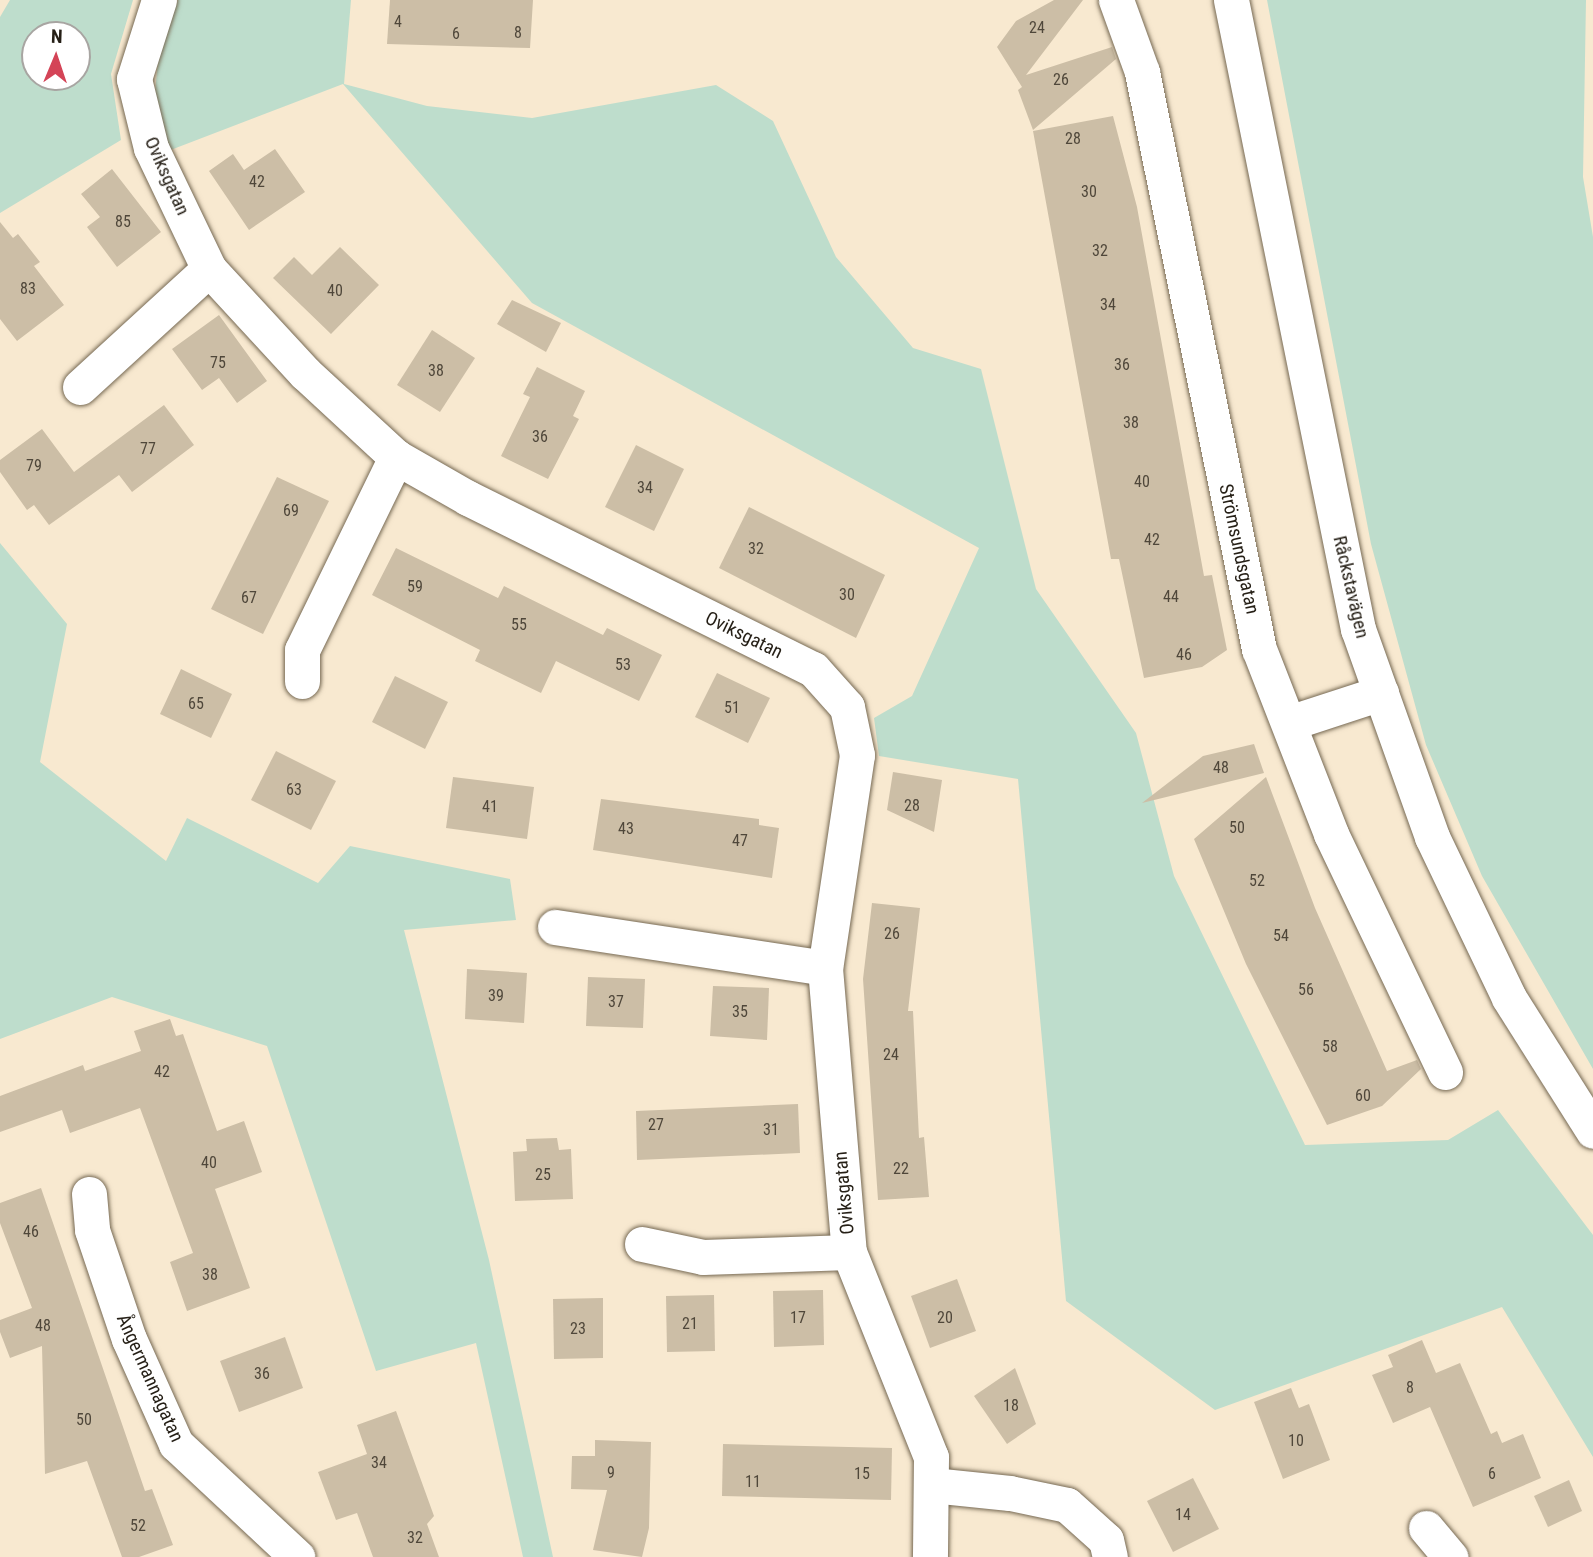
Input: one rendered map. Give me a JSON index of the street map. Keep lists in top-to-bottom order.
{
  "streets": {
    "street": [
      "Oviksgatan",
      "Strömsundsgatan",
      "Råckstavägen",
      "Ångermannagatan"
    ]
  },
  "house_numbers": [
    "4",
    "24",
    "8",
    "6",
    "26",
    "28",
    "42",
    "30",
    "85",
    "32",
    "83",
    "40",
    "34",
    "75",
    "36",
    "38",
    "38",
    "36",
    "77",
    "79",
    "40",
    "34",
    "69",
    "42",
    "32",
    "59",
    "30",
    "44",
    "67",
    "55",
    "46",
    "53",
    "65",
    "51",
    "48",
    "63",
    "28",
    "41",
    "50",
    "43",
    "47",
    "52",
    "26",
    "54",
    "56",
    "39",
    "37",
    "35",
    "58",
    "24",
    "42",
    "60",
    "27",
    "31",
    "40",
    "22",
    "25",
    "46",
    "38",
    "17",
    "20",
    "21",
    "48",
    "23",
    "36",
    "8",
    "18",
    "50",
    "10",
    "34",
    "9",
    "15",
    "6",
    "11",
    "14",
    "52",
    "32"
  ],
  "north": "top"
}
